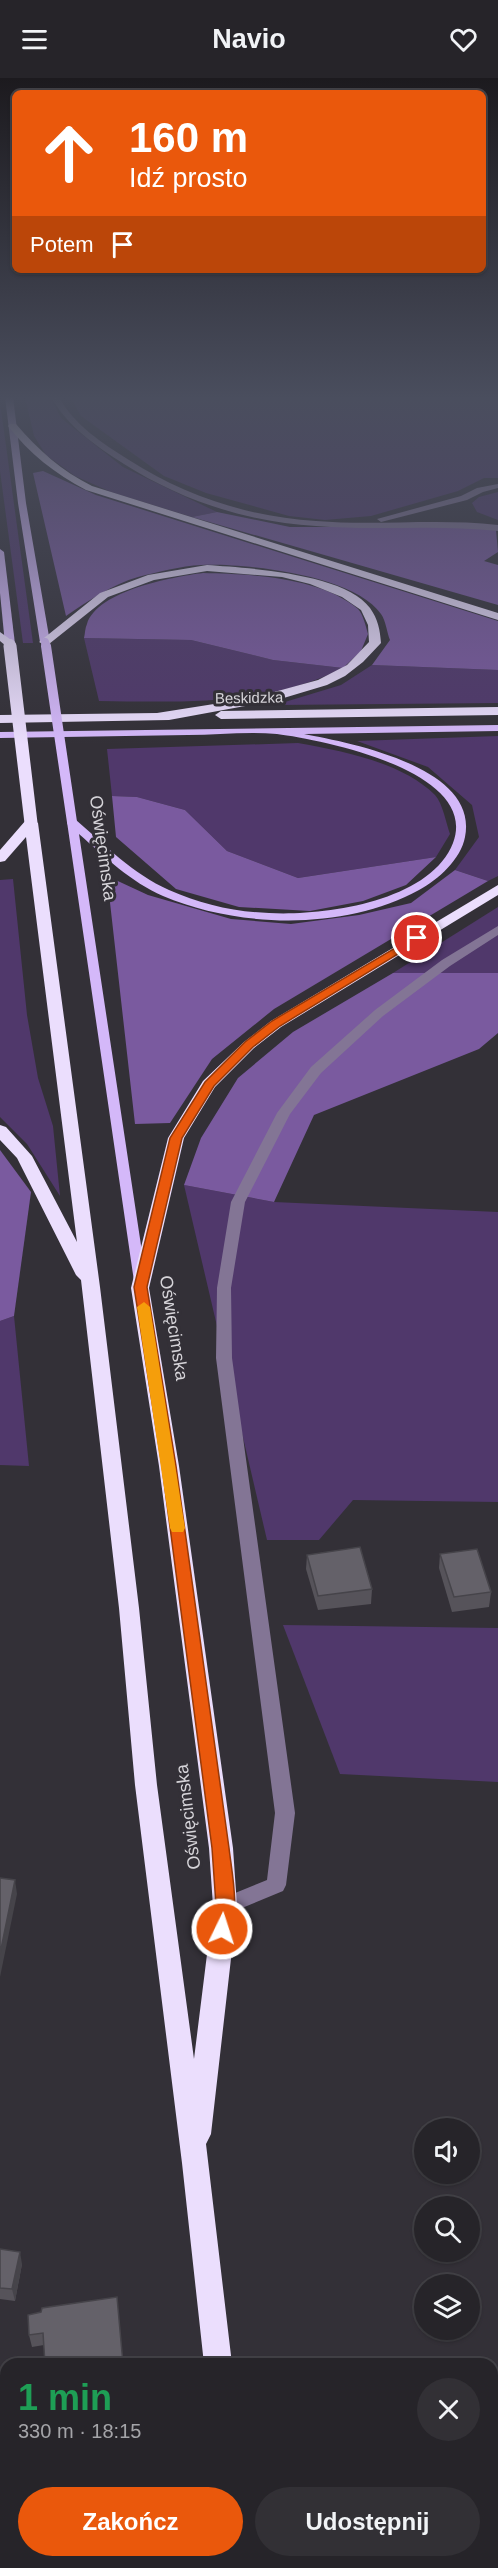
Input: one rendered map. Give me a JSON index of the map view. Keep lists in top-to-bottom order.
{
  "streets": {
    "highway": ["Beskidzka", "Oświęcimska"]
  },
  "page": {
    "header": "Navio",
    "turn": ["160 m", "Idź prosto"],
    "then": "Potem",
    "heading": ["1 min", "330 m · 18:15"],
    "buttons": ["Zakończ", "Udostępnij"]
  }
}
